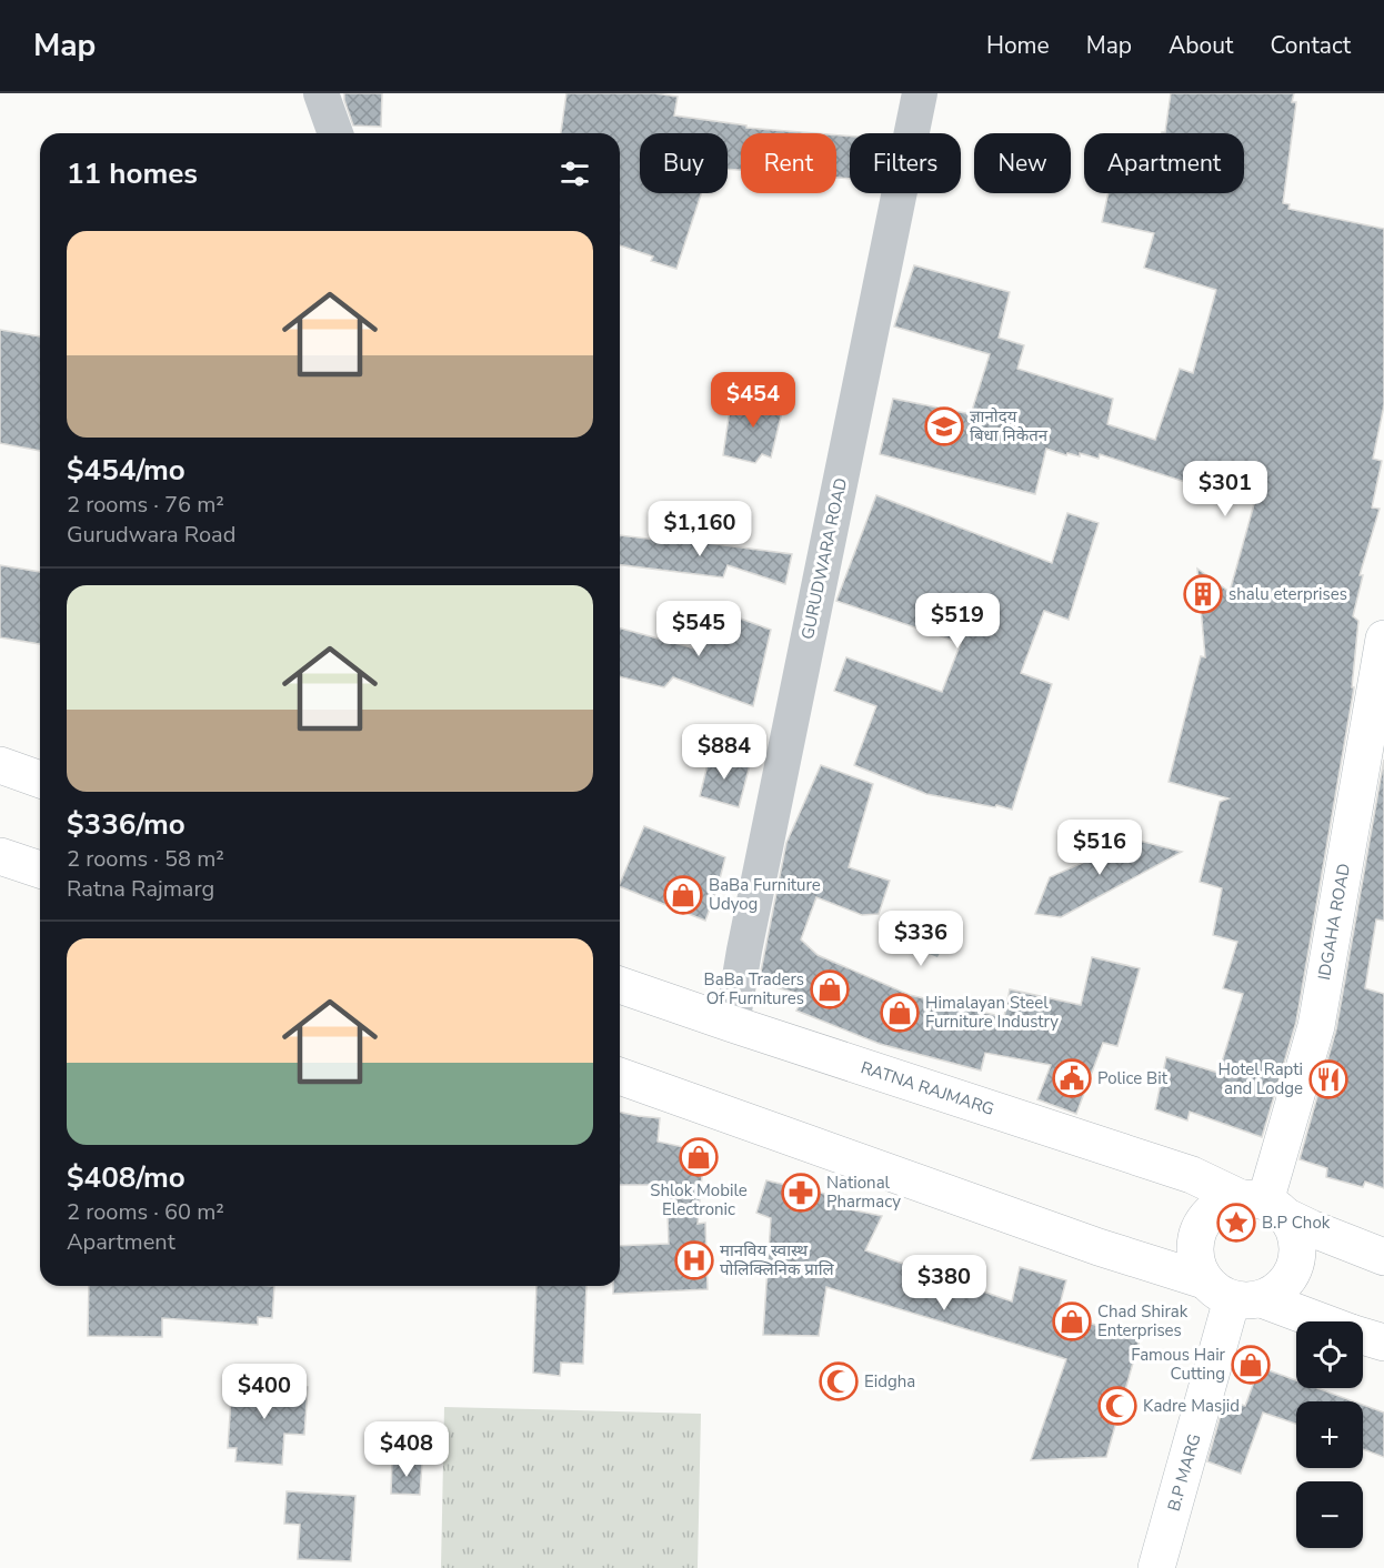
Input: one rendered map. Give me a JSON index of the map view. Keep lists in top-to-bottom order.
{
  "streets": {
    "main road": ["IDGAHA ROAD", "RATNA RAJMARG", "B.P MARG"],
    "street": ["GURUDWARA ROAD"]
  },
  "crossings": [
    ["GURUDWARA ROAD", "RATNA RAJMARG"],
    ["IDGAHA ROAD", "RATNA RAJMARG"],
    ["IDGAHA ROAD", "B.P MARG"],
    ["RATNA RAJMARG", "B.P MARG"]
  ],
  "places": {
    "school or university": ["ज्ञानाेदय बिधा निकेतन"],
    "building": ["shalu eterprises"],
    "shop": [
      "BaBa Furniture Udyog",
      "BaBa Traders Of Furnitures",
      "Himalayan Steel Furniture Industry",
      "Shlok Mobile Electronic",
      "Chad Shirak Enterprises",
      "Famous Hair Cutting"
    ],
    "public building": ["Police Bit"],
    "restaurant": ["Hotel Rapti and Lodge"],
    "pharmacy": ["National Pharmacy"],
    "place": ["B.P Chok"],
    "hospital": ["मानविय स्वास्थ पोलिक्लिनिक प्रालि"],
    "mosque": ["Eidgha", "Kadre Masjid"]
  },
  "page": {
    "header": "Map",
    "nav": [
      "Home",
      "Map",
      "About",
      "Contact"
    ],
    "chip": [
      "Buy",
      "Rent",
      "Filters",
      "New",
      "Apartment"
    ],
    "heading": "11 homes",
    "list": [
      {
        "name": "$454/mo",
        "note": "2 rooms · 76 m² · Gurudwara Road"
      },
      {
        "name": "$336/mo",
        "note": "2 rooms · 58 m² · Ratna Rajmarg"
      },
      {
        "name": "$408/mo",
        "note": "2 rooms · 60 m² · Apartment"
      }
    ],
    "price": [
      "$454",
      "$301",
      "$1,160",
      "$519",
      "$545",
      "$884",
      "$516",
      "$336",
      "$380",
      "$400",
      "$408"
    ],
    "map_buttons": ["+", "−"]
  }
}
